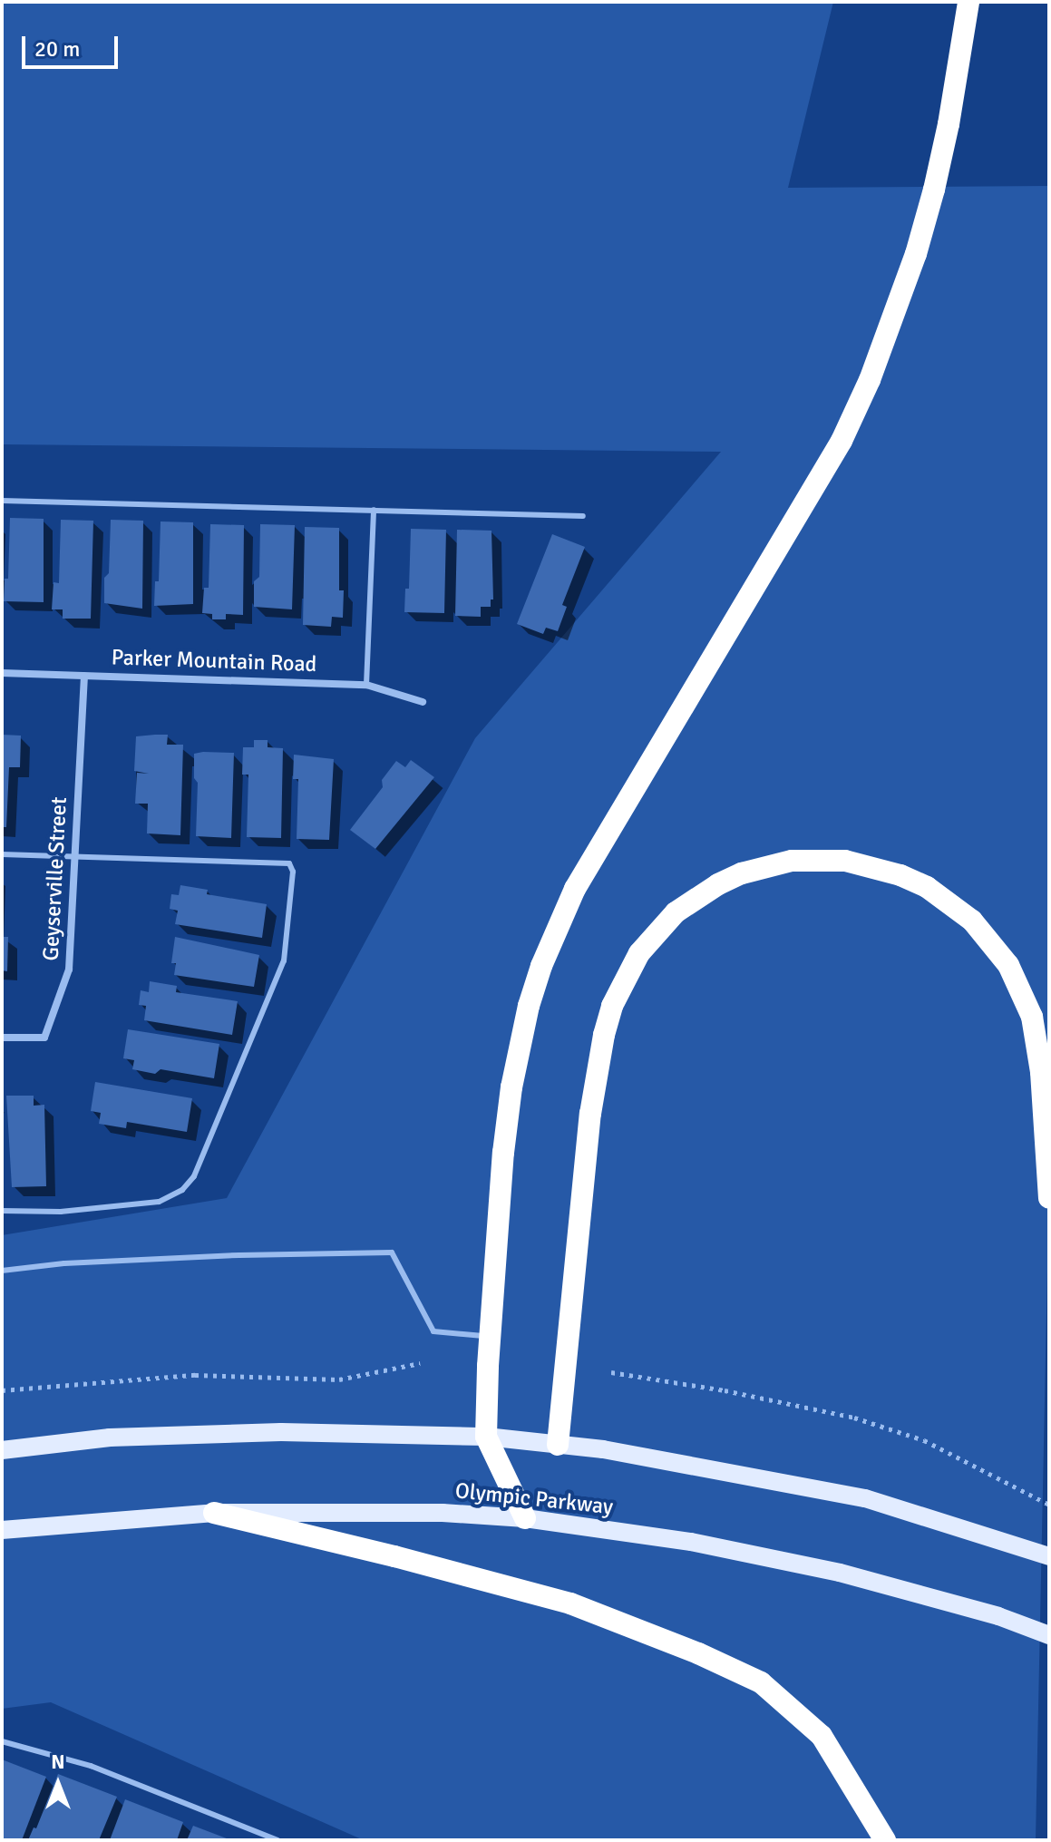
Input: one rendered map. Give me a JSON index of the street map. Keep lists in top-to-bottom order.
{
  "streets": {
    "main road": ["Olympic Parkway"],
    "street": ["Parker Mountain Road", "Geyserville Street"]
  },
  "crossings": [
    ["Parker Mountain Road", "Geyserville Street"]
  ],
  "scale_bar": "20 m",
  "north": "top"
}
